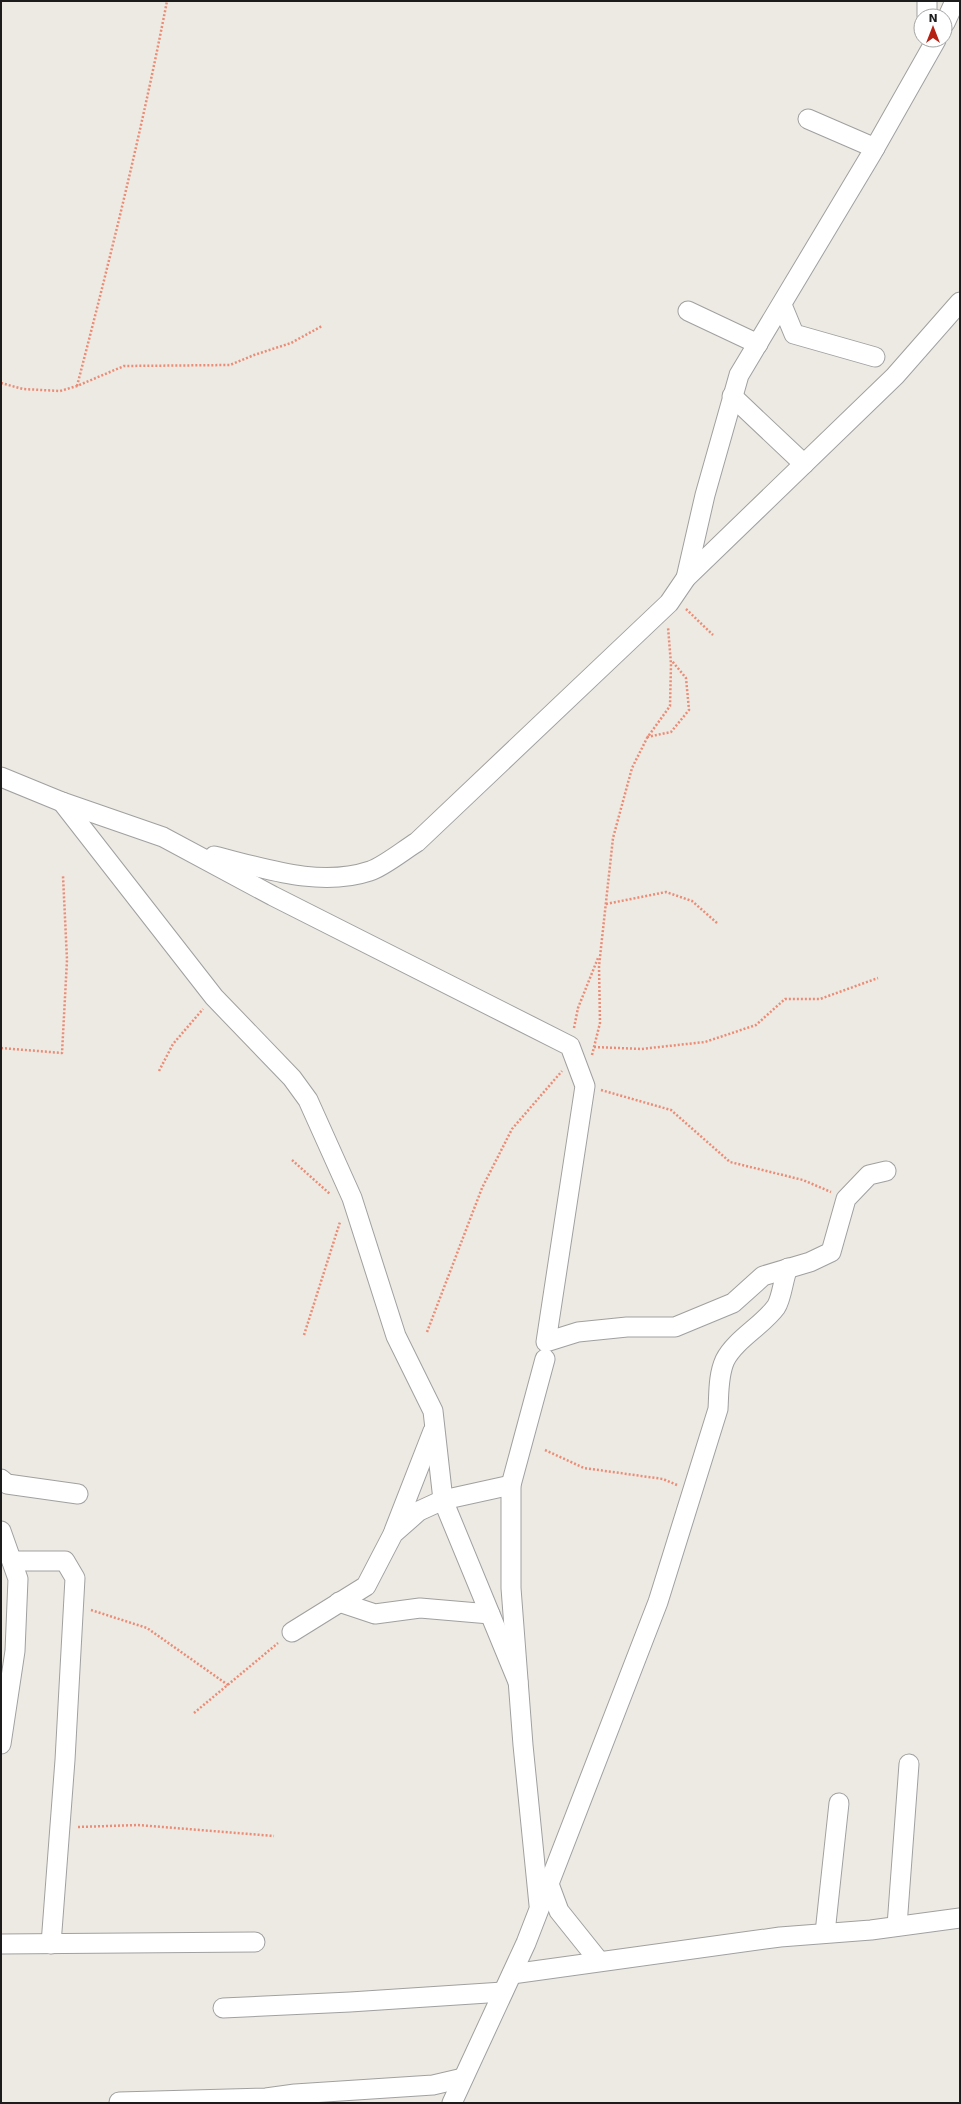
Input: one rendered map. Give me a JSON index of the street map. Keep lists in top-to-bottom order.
{
  "north": "top"
}
